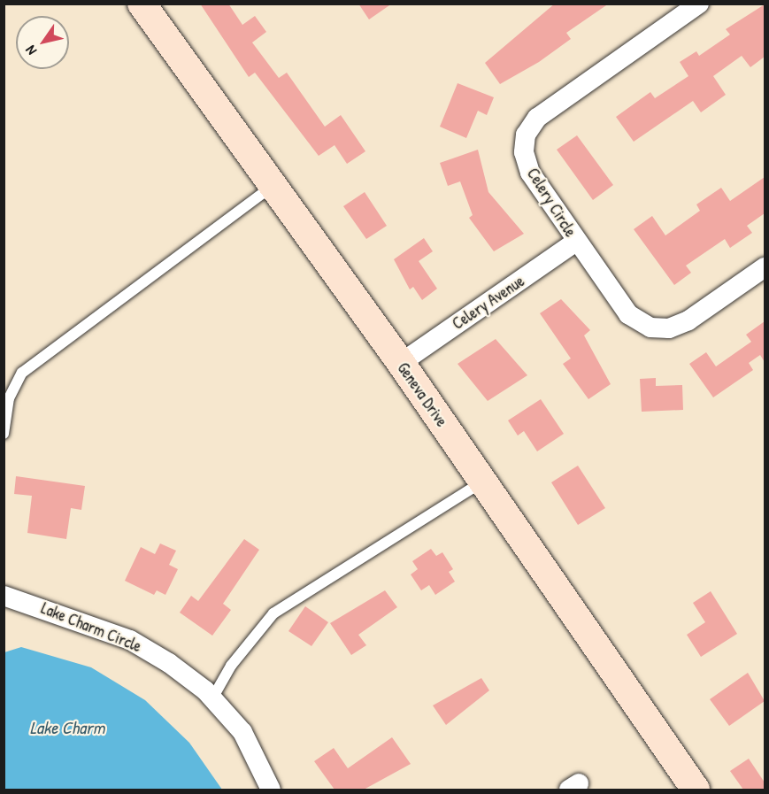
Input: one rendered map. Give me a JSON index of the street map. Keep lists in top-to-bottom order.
{
  "streets": {
    "main road": ["Geneva Drive"],
    "street": ["Celery Circle", "Celery Avenue", "Lake Charm Circle"]
  },
  "crossings": [
    ["Celery Circle", "Celery Avenue"],
    ["Celery Avenue", "Geneva Drive"]
  ],
  "water": ["Lake Charm"],
  "north": "bottom left"
}
